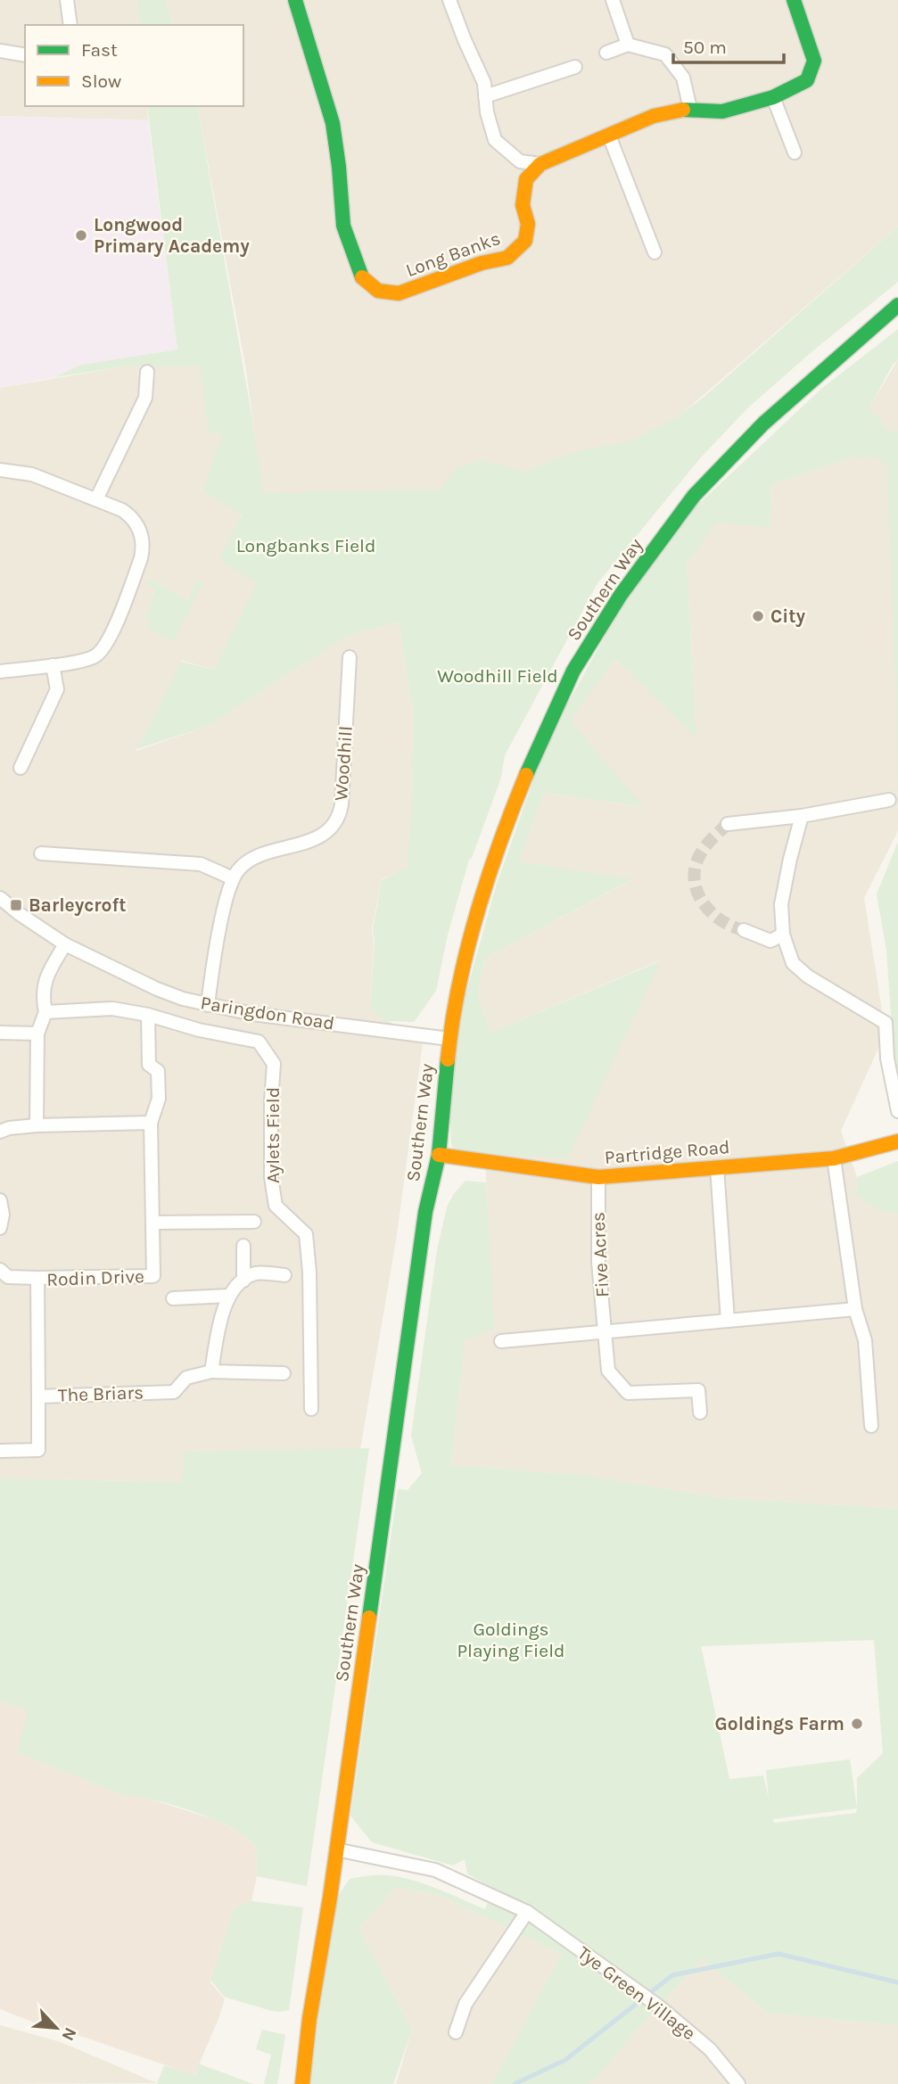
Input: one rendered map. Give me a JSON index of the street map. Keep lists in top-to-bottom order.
{
  "streets": {
    "main road": ["Long Banks", "Southern Way", "Partridge Road"],
    "street": [
      "Woodhill",
      "Paringdon Road",
      "Aylets Field",
      "Five Acres",
      "Rodin Drive",
      "The Briars",
      "Tye Green Village"
    ]
  },
  "crossings": [
    ["Southern Way", "Paringdon Road"],
    ["Southern Way", "Partridge Road"],
    ["Southern Way", "Tye Green Village"],
    ["Aylets Field", "Rodin Drive"],
    ["Partridge Road", "Five Acres"],
    ["Rodin Drive", "The Briars"]
  ],
  "parks": ["Longbanks Field", "Woodhill Field", "Goldings Playing Field"],
  "places": {
    "other": ["Longwood Primary Academy", "City", "Goldings Farm"],
    "transit": ["Barleycroft"]
  },
  "legend": ["Fast", "Slow"],
  "scale_bar": "50 m",
  "north": "bottom right"
}
